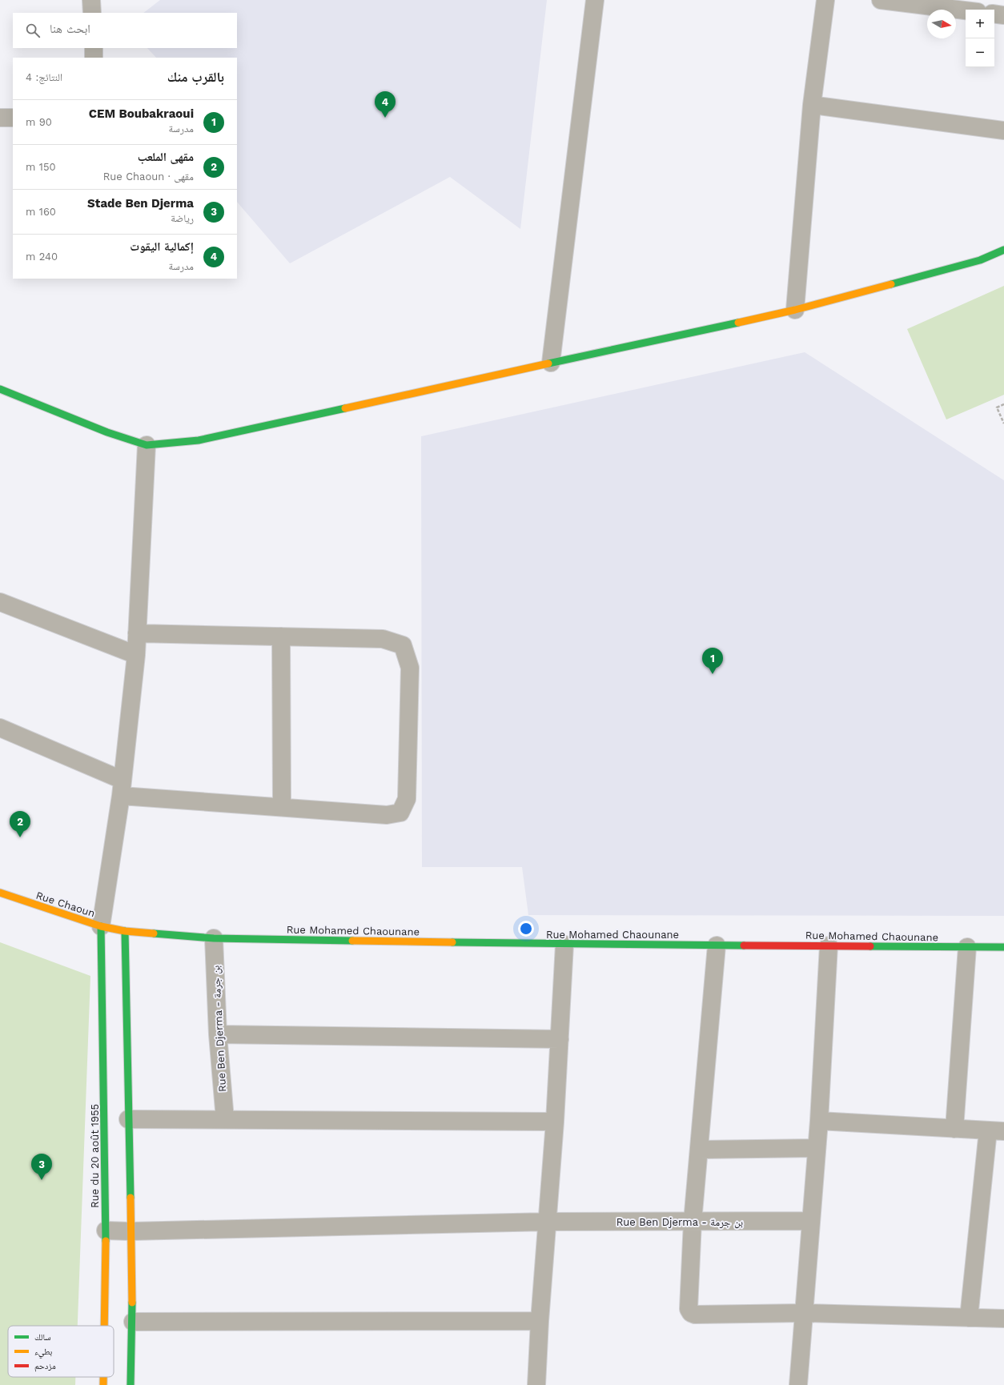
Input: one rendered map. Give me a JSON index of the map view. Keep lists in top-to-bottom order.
{
  "streets": {
    "street": [
      "Rue Chaoun",
      "Rue Mohamed Chaounane",
      "Rue Ben Djerma - بن جرمة",
      "Rue du 20 août 1955"
    ]
  },
  "crossings": [
    ["Rue Chaoun", "Rue Mohamed Chaounane"],
    ["Rue Chaoun", "Rue du 20 août 1955"],
    ["Rue Mohamed Chaounane", "Rue Ben Djerma - بن جرمة"],
    ["Rue Ben Djerma - بن جرمة", "Rue du 20 août 1955"]
  ],
  "legend": ["سالك", "بطيء", "مزدحم"],
  "north": "right",
  "page": {
    "map_buttons": ["+", "−"],
    "search": "ابحث هنا",
    "heading": ["بالقرب منك", "النتائج: 4"],
    "pins": [
      "4",
      "1",
      "2",
      "3"
    ],
    "list": [
      {
        "mark": "1",
        "name": "CEM Boubakraoui",
        "note": "مدرسة",
        "value": "90 m"
      },
      {
        "mark": "2",
        "name": "مقهى الملعب",
        "note": "مقهى · Rue Chaoun",
        "value": "150 m"
      },
      {
        "mark": "3",
        "name": "Stade Ben Djerma",
        "note": "رياضة",
        "value": "160 m"
      },
      {
        "mark": "4",
        "name": "إكمالية اليقوت",
        "note": "مدرسة",
        "value": "240 m"
      }
    ]
  }
}
